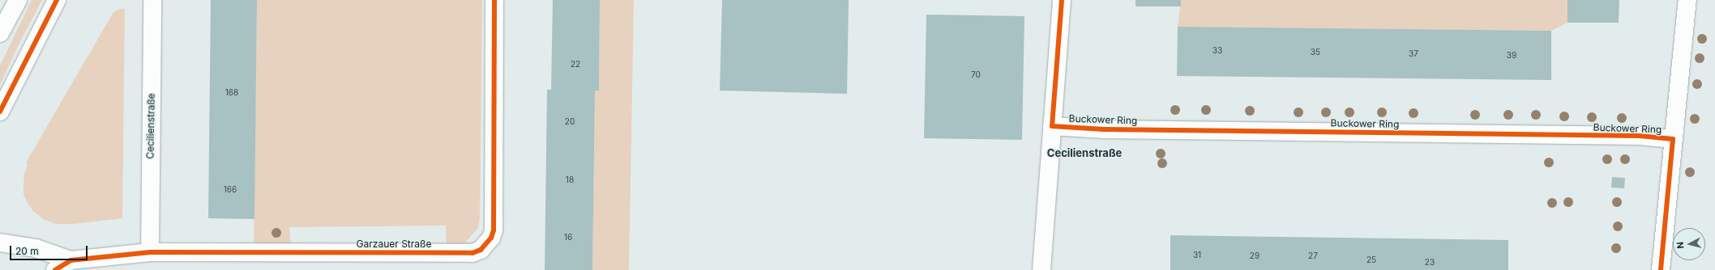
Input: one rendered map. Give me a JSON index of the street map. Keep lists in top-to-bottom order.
{
  "streets": {
    "street": ["Buckower Ring", "Cecilienstraße", "Garzauer Straße"]
  },
  "crossings": [
    ["Cecilienstraße", "Garzauer Straße"]
  ],
  "districts": ["Cecilienstraße"],
  "house_numbers": [
    "33",
    "35",
    "37",
    "39",
    "22",
    "70",
    "168",
    "20",
    "18",
    "166",
    "16",
    "31",
    "29",
    "27",
    "25",
    "23"
  ],
  "scale_bar": "20 m",
  "north": "left"
}
